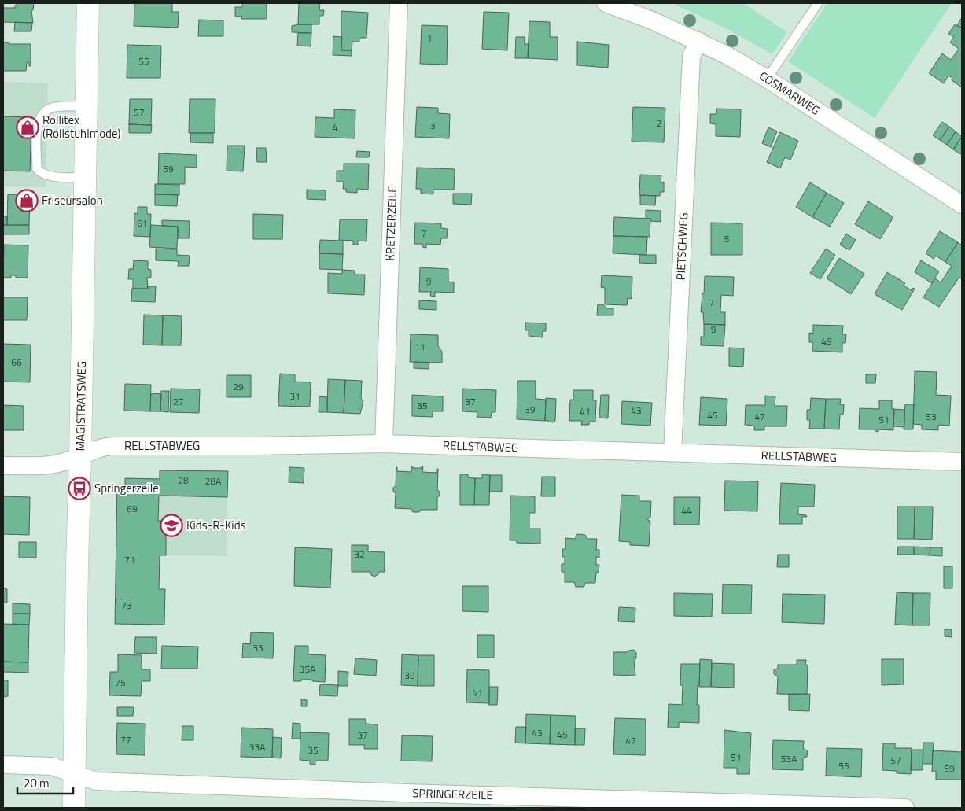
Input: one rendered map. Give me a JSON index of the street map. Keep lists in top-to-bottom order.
{
  "streets": {
    "street": [
      "COSMARWEG",
      "KRETZERZEILE",
      "PIETSCHWEG",
      "MAGISTRATSWEG",
      "RELLSTABWEG",
      "SPRINGERZEILE"
    ]
  },
  "crossings": [
    ["COSMARWEG", "PIETSCHWEG"],
    ["KRETZERZEILE", "RELLSTABWEG"],
    ["PIETSCHWEG", "RELLSTABWEG"],
    ["MAGISTRATSWEG", "RELLSTABWEG"],
    ["MAGISTRATSWEG", "SPRINGERZEILE"]
  ],
  "places": {
    "shop": ["Rollitex (Rollstuhlmode)", "Friseursalon"],
    "bus stop": ["Springerzeile"],
    "school or university": ["Kids-R-Kids"]
  },
  "house_numbers": [
    "1",
    "55",
    "57",
    "2",
    "3",
    "4",
    "59",
    "61",
    "7",
    "5",
    "9",
    "7",
    "9",
    "49",
    "11",
    "66",
    "29",
    "31",
    "27",
    "37",
    "35",
    "39",
    "43",
    "41",
    "45",
    "47",
    "53",
    "51",
    "28",
    "28A",
    "69",
    "44",
    "32",
    "71",
    "73",
    "33",
    "35A",
    "39",
    "75",
    "41",
    "43",
    "45",
    "37",
    "77",
    "47",
    "33A",
    "35",
    "51",
    "53A",
    "57",
    "55",
    "59"
  ],
  "scale_bar": "20 m"
}
